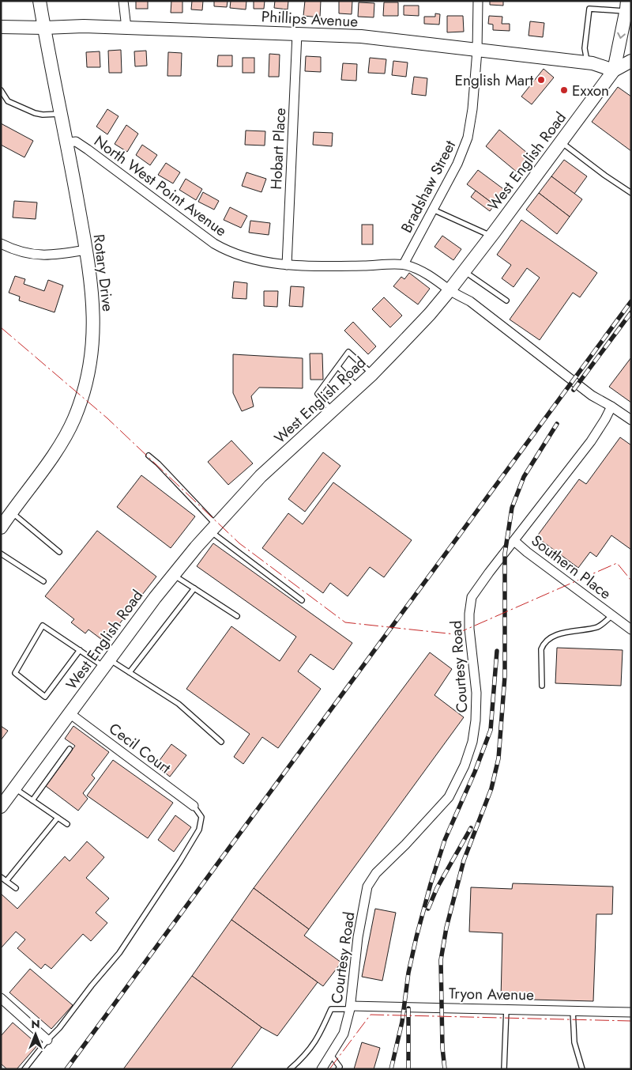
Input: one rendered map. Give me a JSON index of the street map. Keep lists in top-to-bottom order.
{
  "streets": {
    "street": [
      "Phillips Avenue",
      "Hobart Place",
      "West English Road",
      "North West Point Avenue",
      "Bradshaw Street",
      "Rotary Drive",
      "Southern Place",
      "Courtesy Road",
      "Cecil Court",
      "Tryon Avenue"
    ]
  },
  "crossings": [
    ["Phillips Avenue", "Hobart Place"],
    ["Phillips Avenue", "West English Road"],
    ["Phillips Avenue", "Bradshaw Street"],
    ["Phillips Avenue", "Rotary Drive"],
    ["Hobart Place", "North West Point Avenue"],
    ["West English Road", "North West Point Avenue"],
    ["West English Road", "Cecil Court"],
    ["North West Point Avenue", "Bradshaw Street"],
    ["North West Point Avenue", "Rotary Drive"],
    ["North West Point Avenue", "Courtesy Road"],
    ["Southern Place", "Courtesy Road"],
    ["Courtesy Road", "Tryon Avenue"]
  ],
  "places": ["English Mart", "Exxon"],
  "north": "top"
}
